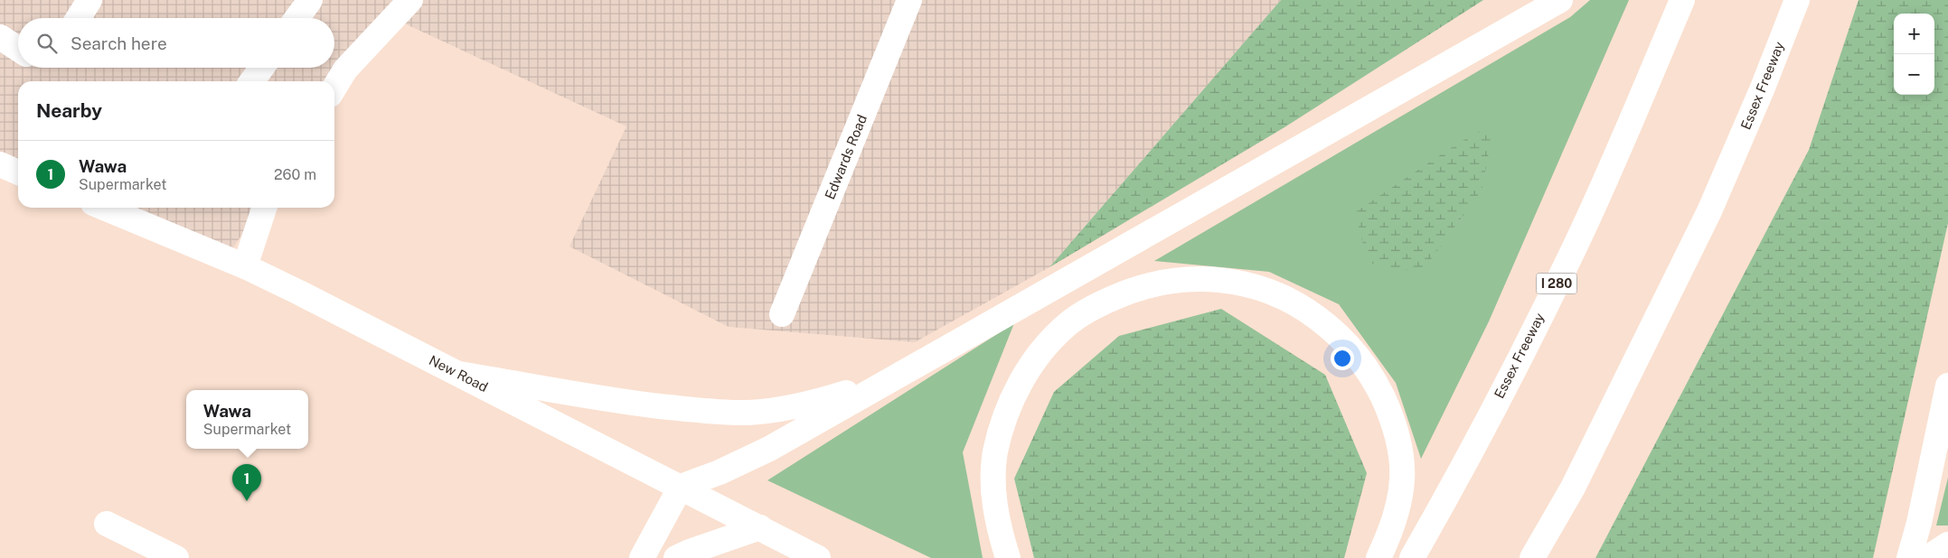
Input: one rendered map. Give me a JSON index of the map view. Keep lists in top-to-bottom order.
{
  "streets": {
    "main road": [
      "Essex Freeway",
      "Edwards Road",
      "I 280",
      "New Road"
    ]
  },
  "page": {
    "map_buttons": ["+", "−"],
    "search": "Search here",
    "heading": "Nearby",
    "list": [
      {
        "mark": "1",
        "name": "Wawa",
        "note": "Supermarket",
        "value": "260 m"
      }
    ],
    "popup": ["Wawa", "Supermarket"],
    "pins": "1"
  }
}
